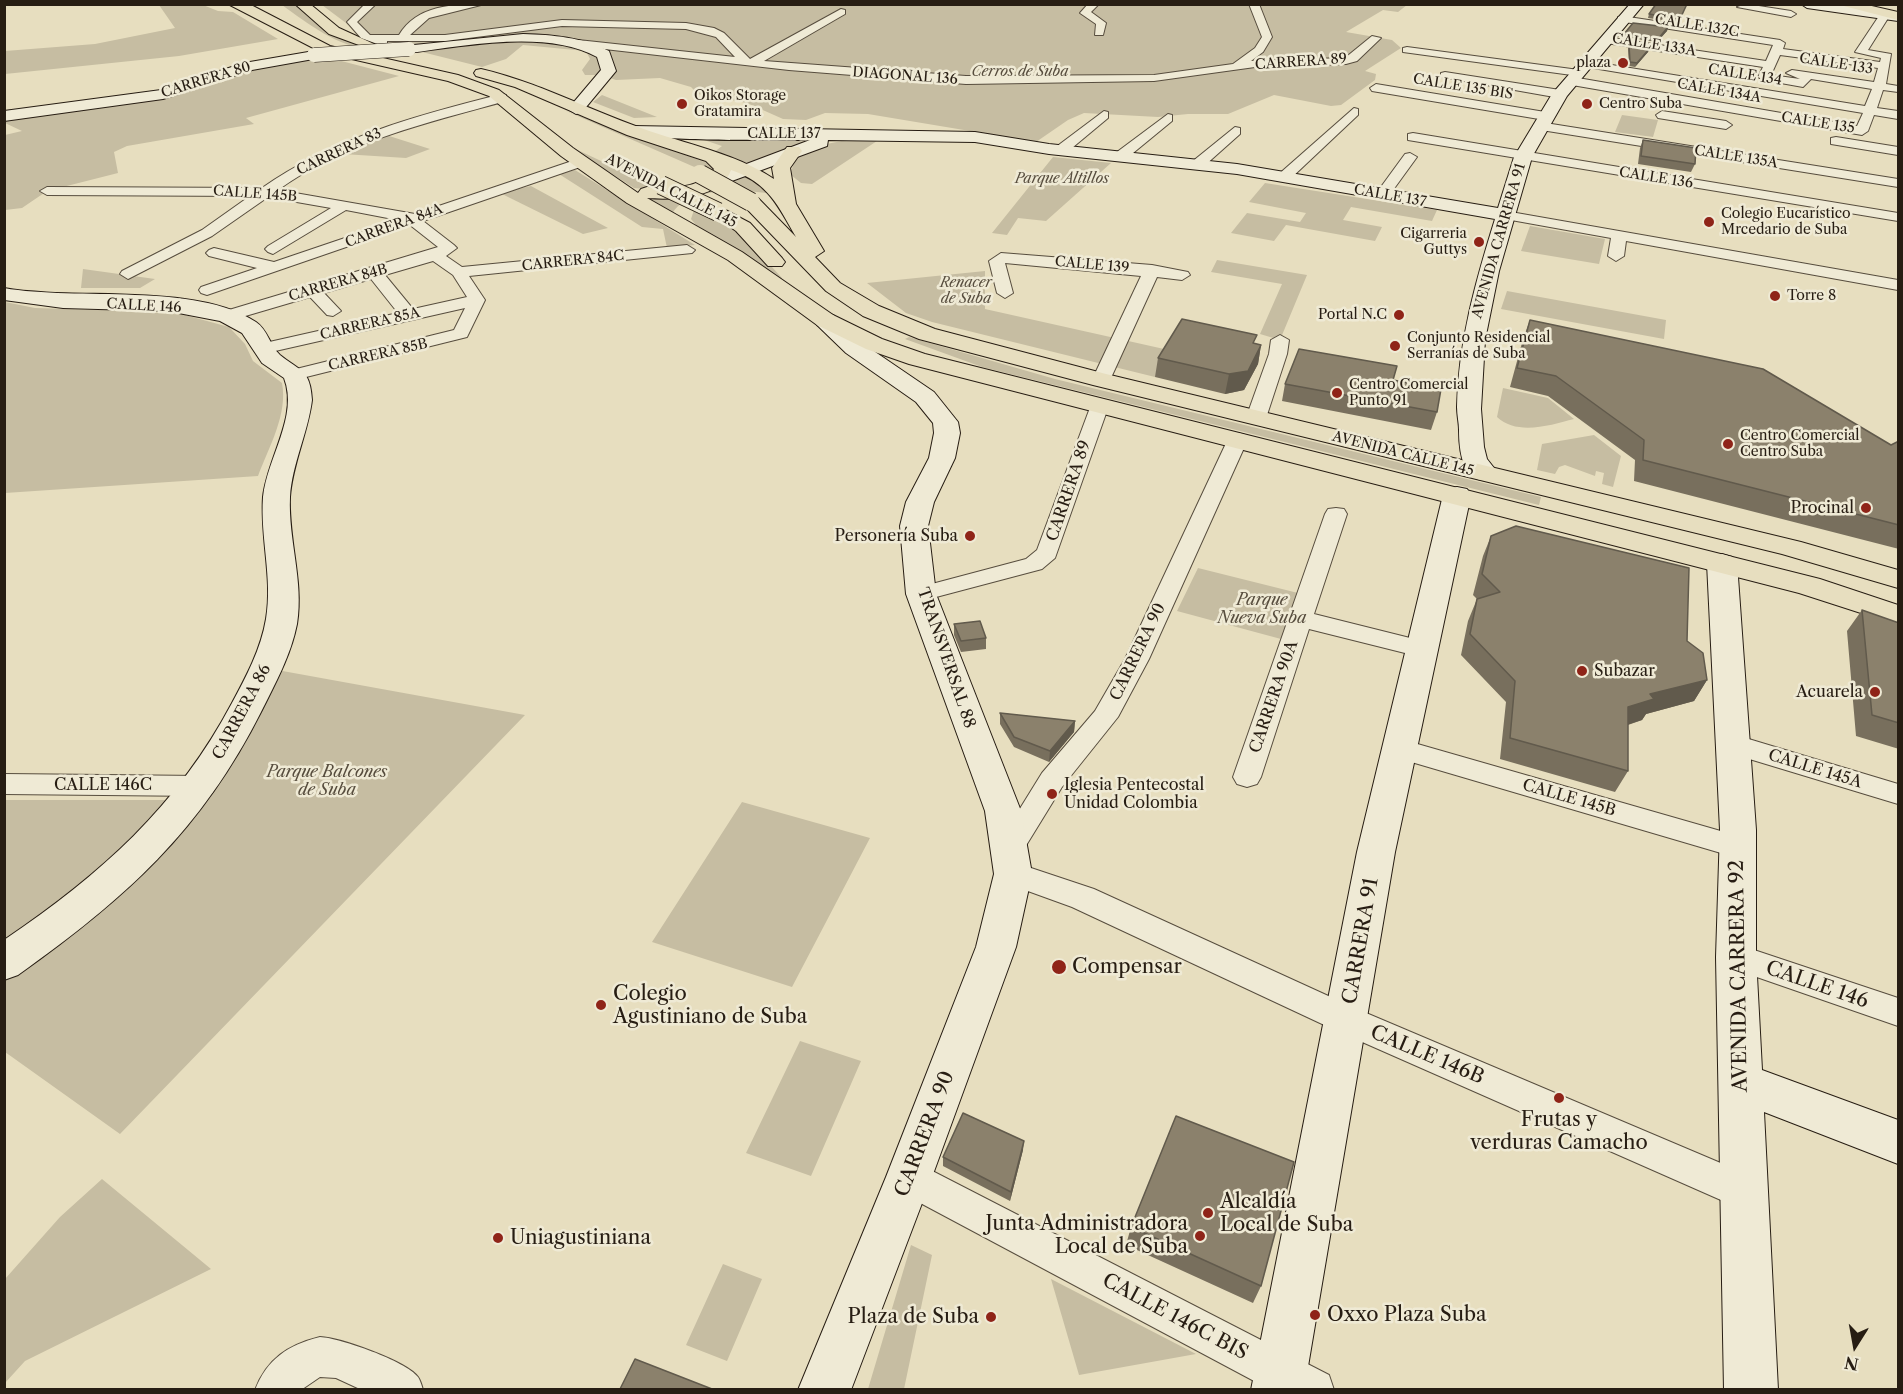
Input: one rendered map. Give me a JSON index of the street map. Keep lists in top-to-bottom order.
{
  "streets": {
    "main road": ["AVENIDA CALLE 145"],
    "street": [
      "CALLE 132C",
      "CALLE 133A",
      "CARRERA 89",
      "CALLE 133",
      "CALLE 134",
      "DIAGONAL 136",
      "CARRERA 80",
      "CALLE 135 BIS",
      "CALLE 134A",
      "CALLE 135",
      "CALLE 137",
      "CARRERA 83",
      "CALLE 135A",
      "CALLE 136",
      "CALLE 145B",
      "CARRERA 84A",
      "AVENIDA CARRERA 91",
      "CARRERA 84C",
      "CALLE 139",
      "CARRERA 84B",
      "CALLE 146",
      "CARRERA 85A",
      "CARRERA 85B",
      "CARRERA 90",
      "TRANSVERSAL 88",
      "CARRERA 90A",
      "CARRERA 86",
      "CALLE 145A",
      "CALLE 146C",
      "CARRERA 91",
      "AVENIDA CARRERA 92",
      "CALLE 146B",
      "CALLE 146C BIS"
    ]
  },
  "crossings": [
    ["CALLE 132C", "CALLE 133A"],
    ["CALLE 132C", "CALLE 133"],
    ["CALLE 132C", "AVENIDA CARRERA 91"],
    ["CALLE 133A", "CALLE 133"],
    ["CALLE 133A", "AVENIDA CARRERA 91"],
    ["CARRERA 89", "DIAGONAL 136"],
    ["CARRERA 89", "AVENIDA CALLE 145"],
    ["CARRERA 89", "CALLE 139"],
    ["CARRERA 89", "TRANSVERSAL 88"],
    ["CALLE 133", "AVENIDA CARRERA 91"],
    ["CALLE 134", "CALLE 134A"],
    ["CALLE 134", "AVENIDA CARRERA 91"],
    ["DIAGONAL 136", "CARRERA 80"],
    ["DIAGONAL 136", "AVENIDA CALLE 145"],
    ["CALLE 135 BIS", "CALLE 135A"],
    ["CALLE 135 BIS", "AVENIDA CARRERA 91"],
    ["CALLE 134A", "AVENIDA CARRERA 91"],
    ["CALLE 137", "AVENIDA CALLE 145"],
    ["CALLE 137", "AVENIDA CARRERA 91"],
    ["CARRERA 83", "AVENIDA CALLE 145"],
    ["CARRERA 83", "CALLE 145B"],
    ["CALLE 135A", "AVENIDA CARRERA 91"],
    ["CALLE 136", "AVENIDA CARRERA 91"],
    ["AVENIDA CALLE 145", "CARRERA 84A"],
    ["AVENIDA CALLE 145", "AVENIDA CARRERA 91"],
    ["AVENIDA CALLE 145", "CARRERA 90"],
    ["AVENIDA CALLE 145", "TRANSVERSAL 88"],
    ["AVENIDA CALLE 145", "CARRERA 91"],
    ["AVENIDA CALLE 145", "AVENIDA CARRERA 92"],
    ["CALLE 145B", "CARRERA 84A"],
    ["CALLE 145B", "CARRERA 91"],
    ["CALLE 145B", "AVENIDA CARRERA 92"],
    ["AVENIDA CARRERA 91", "CARRERA 91"],
    ["CARRERA 84B", "CALLE 146"],
    ["CALLE 146", "CARRERA 85A"],
    ["CALLE 146", "CARRERA 85B"],
    ["CALLE 146", "CARRERA 86"],
    ["CALLE 146", "AVENIDA CARRERA 92"],
    ["CARRERA 85A", "CARRERA 85B"],
    ["CARRERA 85B", "CARRERA 86"],
    ["CARRERA 90", "TRANSVERSAL 88"],
    ["CARRERA 90", "CALLE 146B"],
    ["CARRERA 90", "CALLE 146C BIS"],
    ["TRANSVERSAL 88", "CALLE 146B"],
    ["CARRERA 86", "CALLE 146C"],
    ["CALLE 145A", "AVENIDA CARRERA 92"],
    ["CARRERA 91", "CALLE 146B"],
    ["CARRERA 91", "CALLE 146C BIS"],
    ["AVENIDA CARRERA 92", "CALLE 146B"]
  ],
  "parks": [
    "Cerros de Suba",
    "Parque Altillos",
    "Renacer de Suba",
    "Parque Nueva Suba",
    "Parque Balcones de Suba"
  ],
  "places": [
    "plaza",
    "Oikos Storage Gratamira",
    "Centro Suba",
    "Colegio Eucarístico Mrcedario de Suba",
    "Cigarreria Guttys",
    "Torre 8",
    "Portal N.C",
    "Conjunto Residencial Serranías de Suba",
    "Centro Comercial Punto 91",
    "Centro Comercial Centro Suba",
    "Procinal",
    "Personería Suba",
    "Subazar",
    "Acuarela",
    "Iglesia Pentecostal Unidad Colombia",
    "Compensar",
    "Colegio Agustiniano de Suba",
    "Frutas y verduras Camacho",
    "Alcaldía Local de Suba",
    "Junta Administradora Local de Suba",
    "Uniagustiniana",
    "Oxxo Plaza Suba",
    "Plaza de Suba"
  ],
  "north": "bottom"
}
